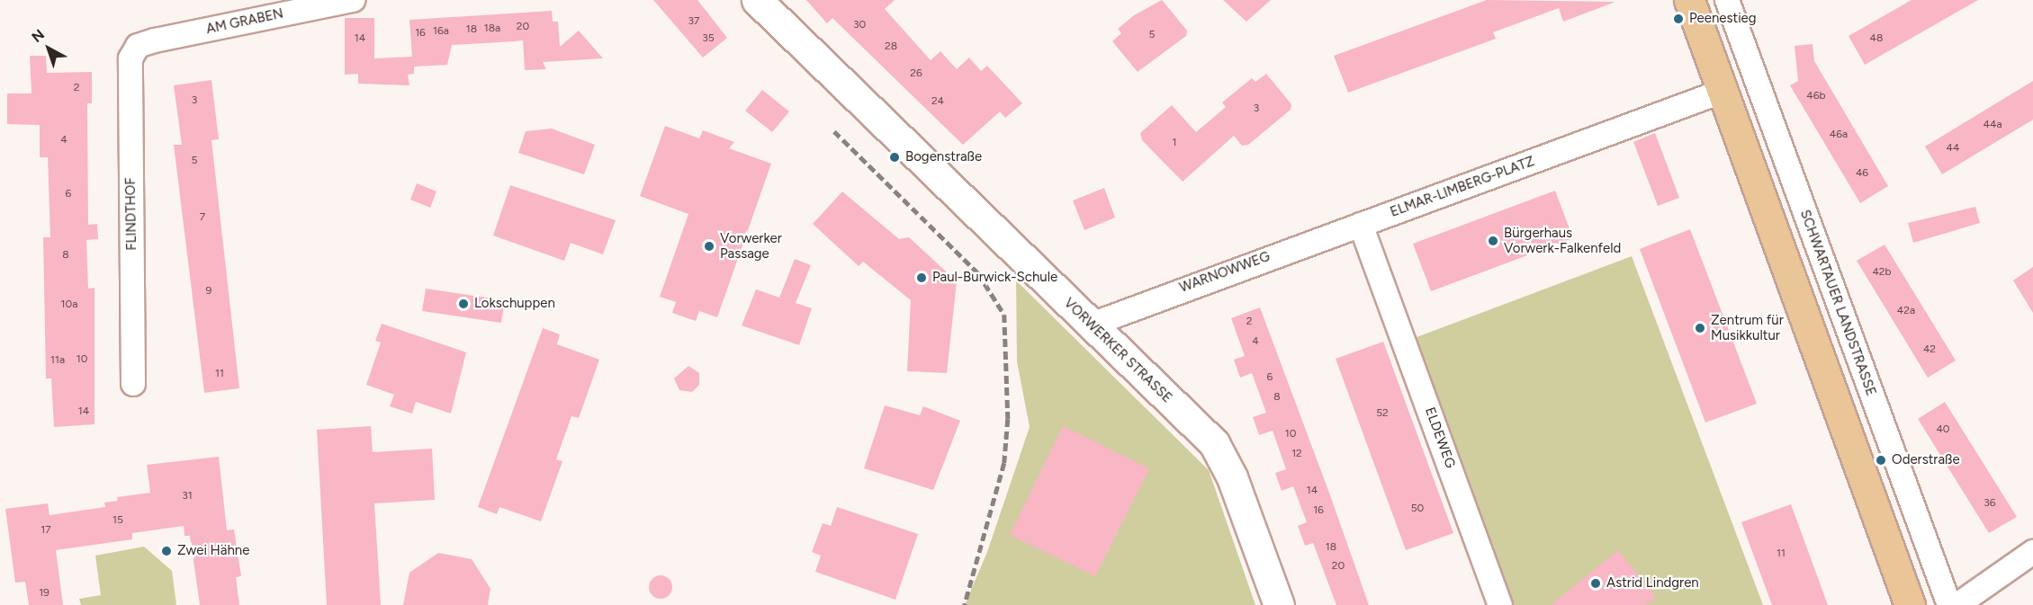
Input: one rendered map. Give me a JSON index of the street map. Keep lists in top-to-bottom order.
{
  "streets": {
    "street": [
      "AM GRABEN",
      "ELMAR-LIMBERG-PLATZ",
      "FLINDTHOF",
      "WARNOWWEG",
      "SCHWARTAUER LANDSTRASSE",
      "VORWERKER STRASSE",
      "ELDEWEG"
    ]
  },
  "crossings": [
    ["AM GRABEN", "FLINDTHOF"],
    ["ELMAR-LIMBERG-PLATZ", "WARNOWWEG"],
    ["ELMAR-LIMBERG-PLATZ", "ELDEWEG"],
    ["WARNOWWEG", "VORWERKER STRASSE"],
    ["WARNOWWEG", "ELDEWEG"]
  ],
  "places": [
    "Peenestieg",
    "Bogenstraße",
    "Bürgerhaus Vorwerk-Falkenfeld",
    "Vorwerker Passage",
    "Paul-Burwick-Schule",
    "Lokschuppen",
    "Zentrum für Musikkultur",
    "Oderstraße",
    "Zwei Hähne",
    "Astrid Lindgren"
  ],
  "house_numbers": [
    "37",
    "30",
    "20",
    "18a",
    "18",
    "16a",
    "16",
    "5",
    "14",
    "35",
    "48",
    "28",
    "26",
    "2",
    "46b",
    "3",
    "24",
    "3",
    "44a",
    "46a",
    "4",
    "1",
    "44",
    "5",
    "46",
    "6",
    "7",
    "8",
    "42b",
    "9",
    "10a",
    "42a",
    "2",
    "4",
    "42",
    "10",
    "11a",
    "11",
    "6",
    "8",
    "14",
    "52",
    "40",
    "10",
    "12",
    "14",
    "31",
    "36",
    "50",
    "16",
    "15",
    "17",
    "18",
    "11",
    "20",
    "19"
  ],
  "north": "top left"
}
